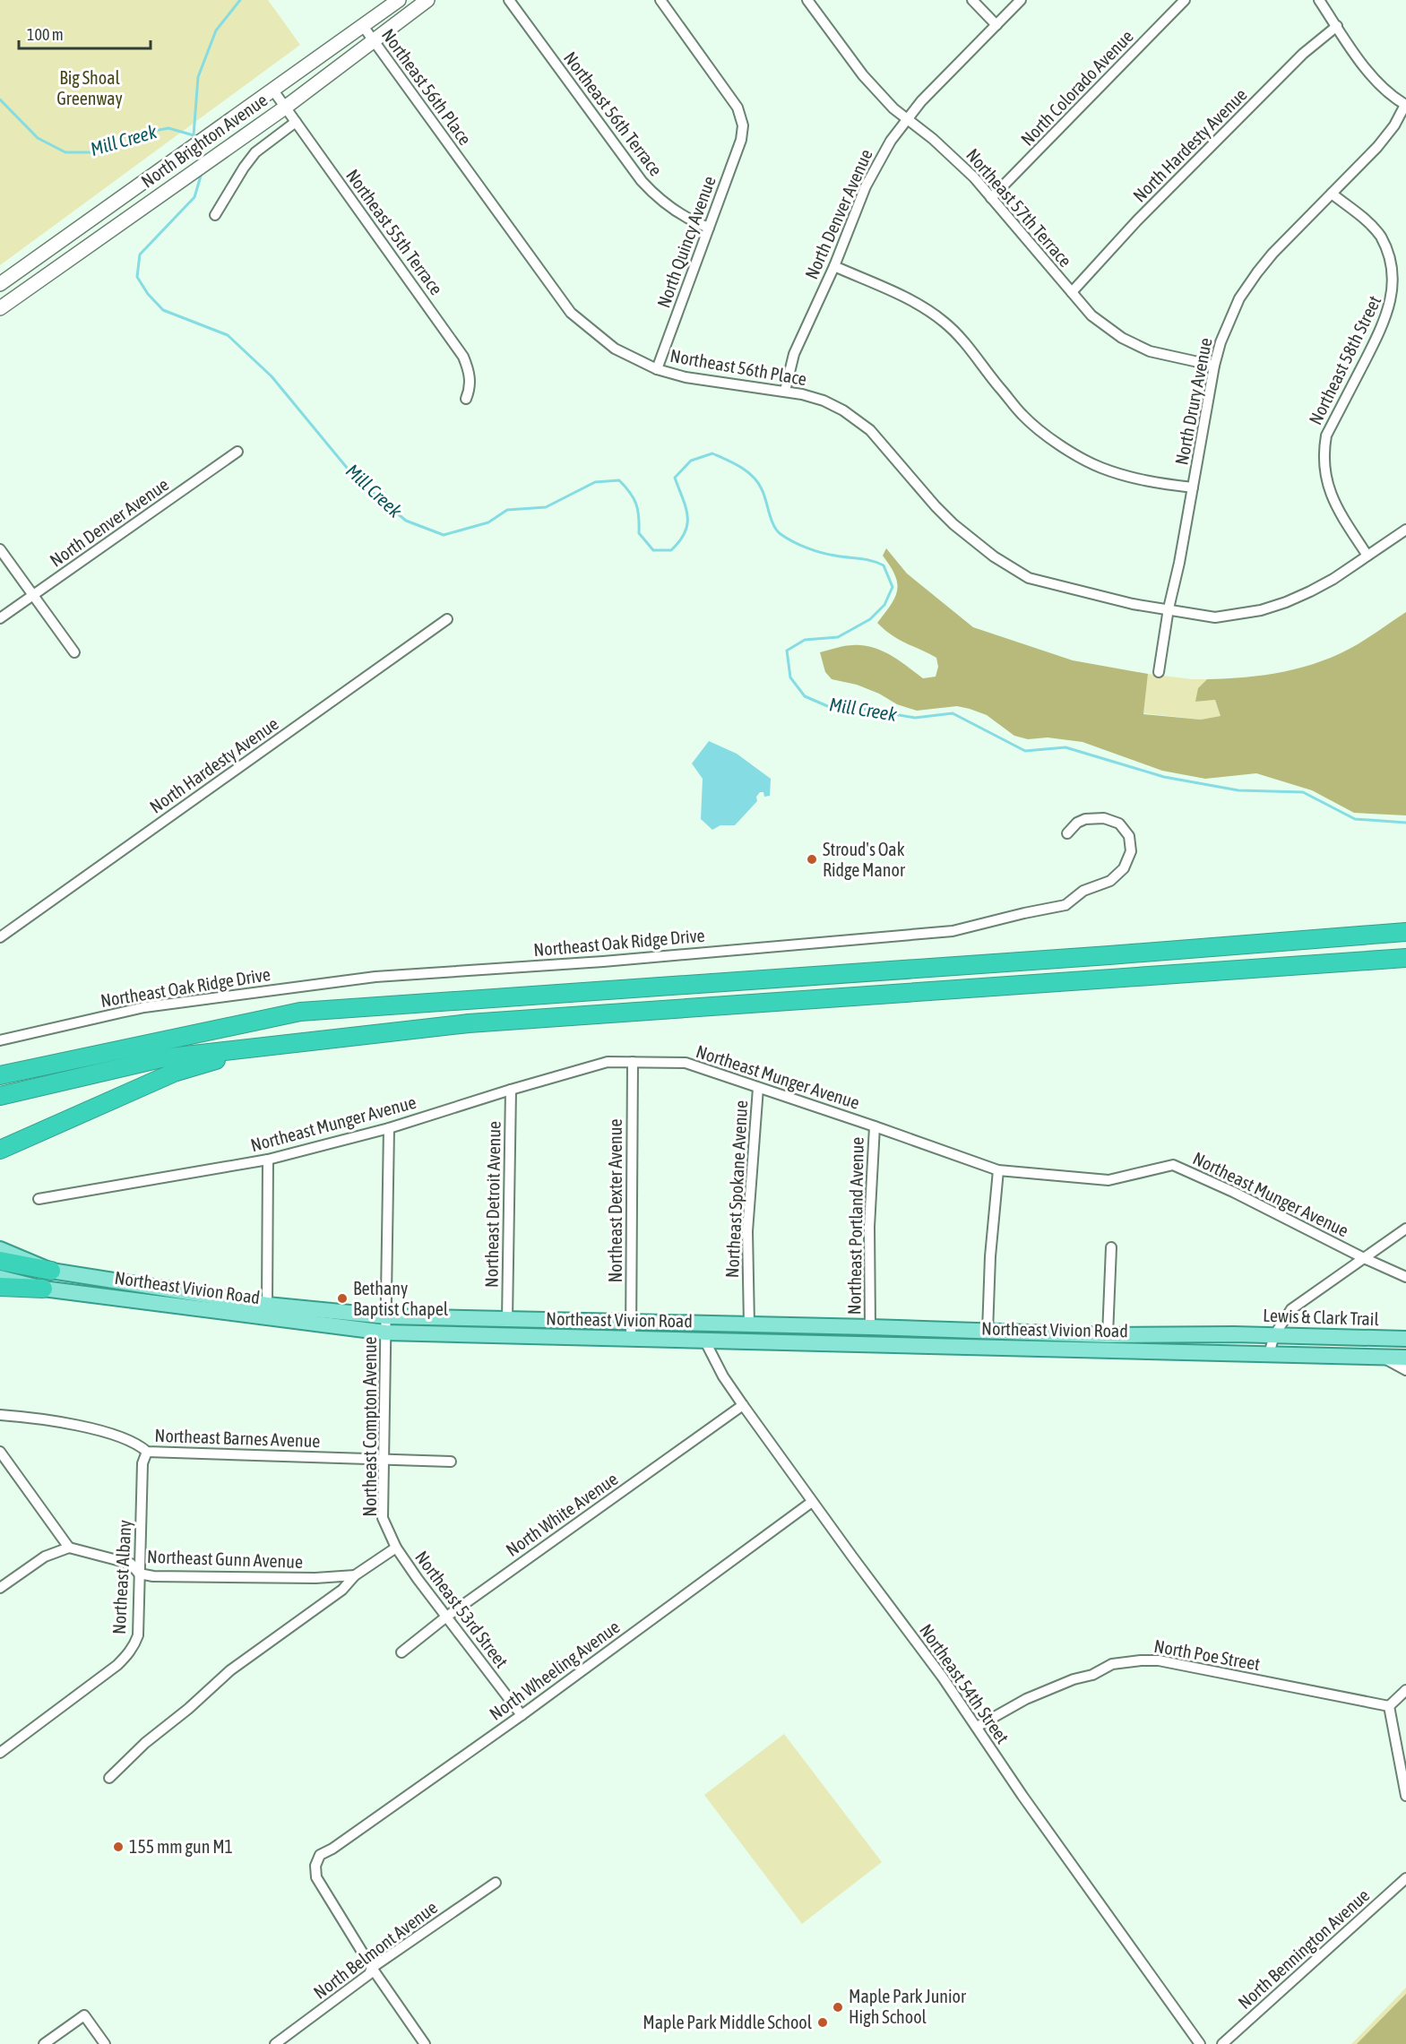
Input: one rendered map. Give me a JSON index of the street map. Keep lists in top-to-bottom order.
{
  "streets": {
    "main road": ["North Brighton Avenue", "Northeast Vivion Road", "Lewis & Clark Trail"],
    "street": [
      "Northeast 56th Place",
      "North Colorado Avenue",
      "Northeast 56th Terrace",
      "North Hardesty Avenue",
      "Northeast 57th Terrace",
      "North Denver Avenue",
      "Northeast 55th Terrace",
      "North Quincy Avenue",
      "Northeast 58th Street",
      "North Drury Avenue",
      "Northeast Oak Ridge Drive",
      "Northeast Munger Avenue",
      "Northeast Spokane Avenue",
      "Northeast Dexter Avenue",
      "Northeast Detroit Avenue",
      "Northeast Portland Avenue",
      "Northeast Compton Avenue",
      "Northeast Barnes Avenue",
      "North White Avenue",
      "Northeast Gunn Avenue",
      "Northeast Albany",
      "Northeast 53rd Street",
      "North Poe Street",
      "North Wheeling Avenue",
      "Northeast 54th Street",
      "North Bennington Avenue",
      "North Belmont Avenue"
    ]
  },
  "crossings": [
    ["Northeast 56th Place", "North Brighton Avenue"],
    ["Northeast 56th Place", "North Denver Avenue"],
    ["Northeast 56th Place", "North Quincy Avenue"],
    ["Northeast 56th Place", "Northeast 58th Street"],
    ["Northeast 56th Place", "North Drury Avenue"],
    ["North Colorado Avenue", "Northeast 57th Terrace"],
    ["Northeast 56th Terrace", "North Quincy Avenue"],
    ["North Brighton Avenue", "Northeast 55th Terrace"],
    ["North Hardesty Avenue", "Northeast 57th Terrace"],
    ["Northeast 57th Terrace", "North Denver Avenue"],
    ["Northeast 57th Terrace", "North Drury Avenue"],
    ["Northeast 58th Street", "North Drury Avenue"],
    ["Northeast Munger Avenue", "Northeast Spokane Avenue"],
    ["Northeast Munger Avenue", "Northeast Dexter Avenue"],
    ["Northeast Munger Avenue", "Northeast Detroit Avenue"],
    ["Northeast Munger Avenue", "Northeast Portland Avenue"],
    ["Northeast Munger Avenue", "Northeast Compton Avenue"],
    ["Northeast Spokane Avenue", "Northeast Vivion Road"],
    ["Northeast Dexter Avenue", "Northeast Vivion Road"],
    ["Northeast Detroit Avenue", "Northeast Vivion Road"],
    ["Northeast Portland Avenue", "Northeast Vivion Road"],
    ["Northeast Vivion Road", "Lewis & Clark Trail"],
    ["Northeast Vivion Road", "Northeast Compton Avenue"],
    ["Northeast Vivion Road", "Northeast 54th Street"],
    ["Northeast Compton Avenue", "Northeast Barnes Avenue"],
    ["Northeast Compton Avenue", "Northeast 53rd Street"],
    ["Northeast Barnes Avenue", "Northeast Albany"],
    ["North White Avenue", "Northeast 53rd Street"],
    ["North White Avenue", "Northeast 54th Street"],
    ["Northeast Gunn Avenue", "Northeast Albany"],
    ["Northeast 53rd Street", "North Wheeling Avenue"],
    ["North Poe Street", "Northeast 54th Street"],
    ["North Wheeling Avenue", "Northeast 54th Street"],
    ["North Wheeling Avenue", "North Belmont Avenue"]
  ],
  "water": ["Mill Creek"],
  "parks": ["Big Shoal Greenway"],
  "places": [
    "Stroud's Oak Ridge Manor",
    "Bethany Baptist Chapel",
    "155 mm gun M1",
    "Maple Park Junior High School",
    "Maple Park Middle School"
  ],
  "scale_bar": "100 m"
}
